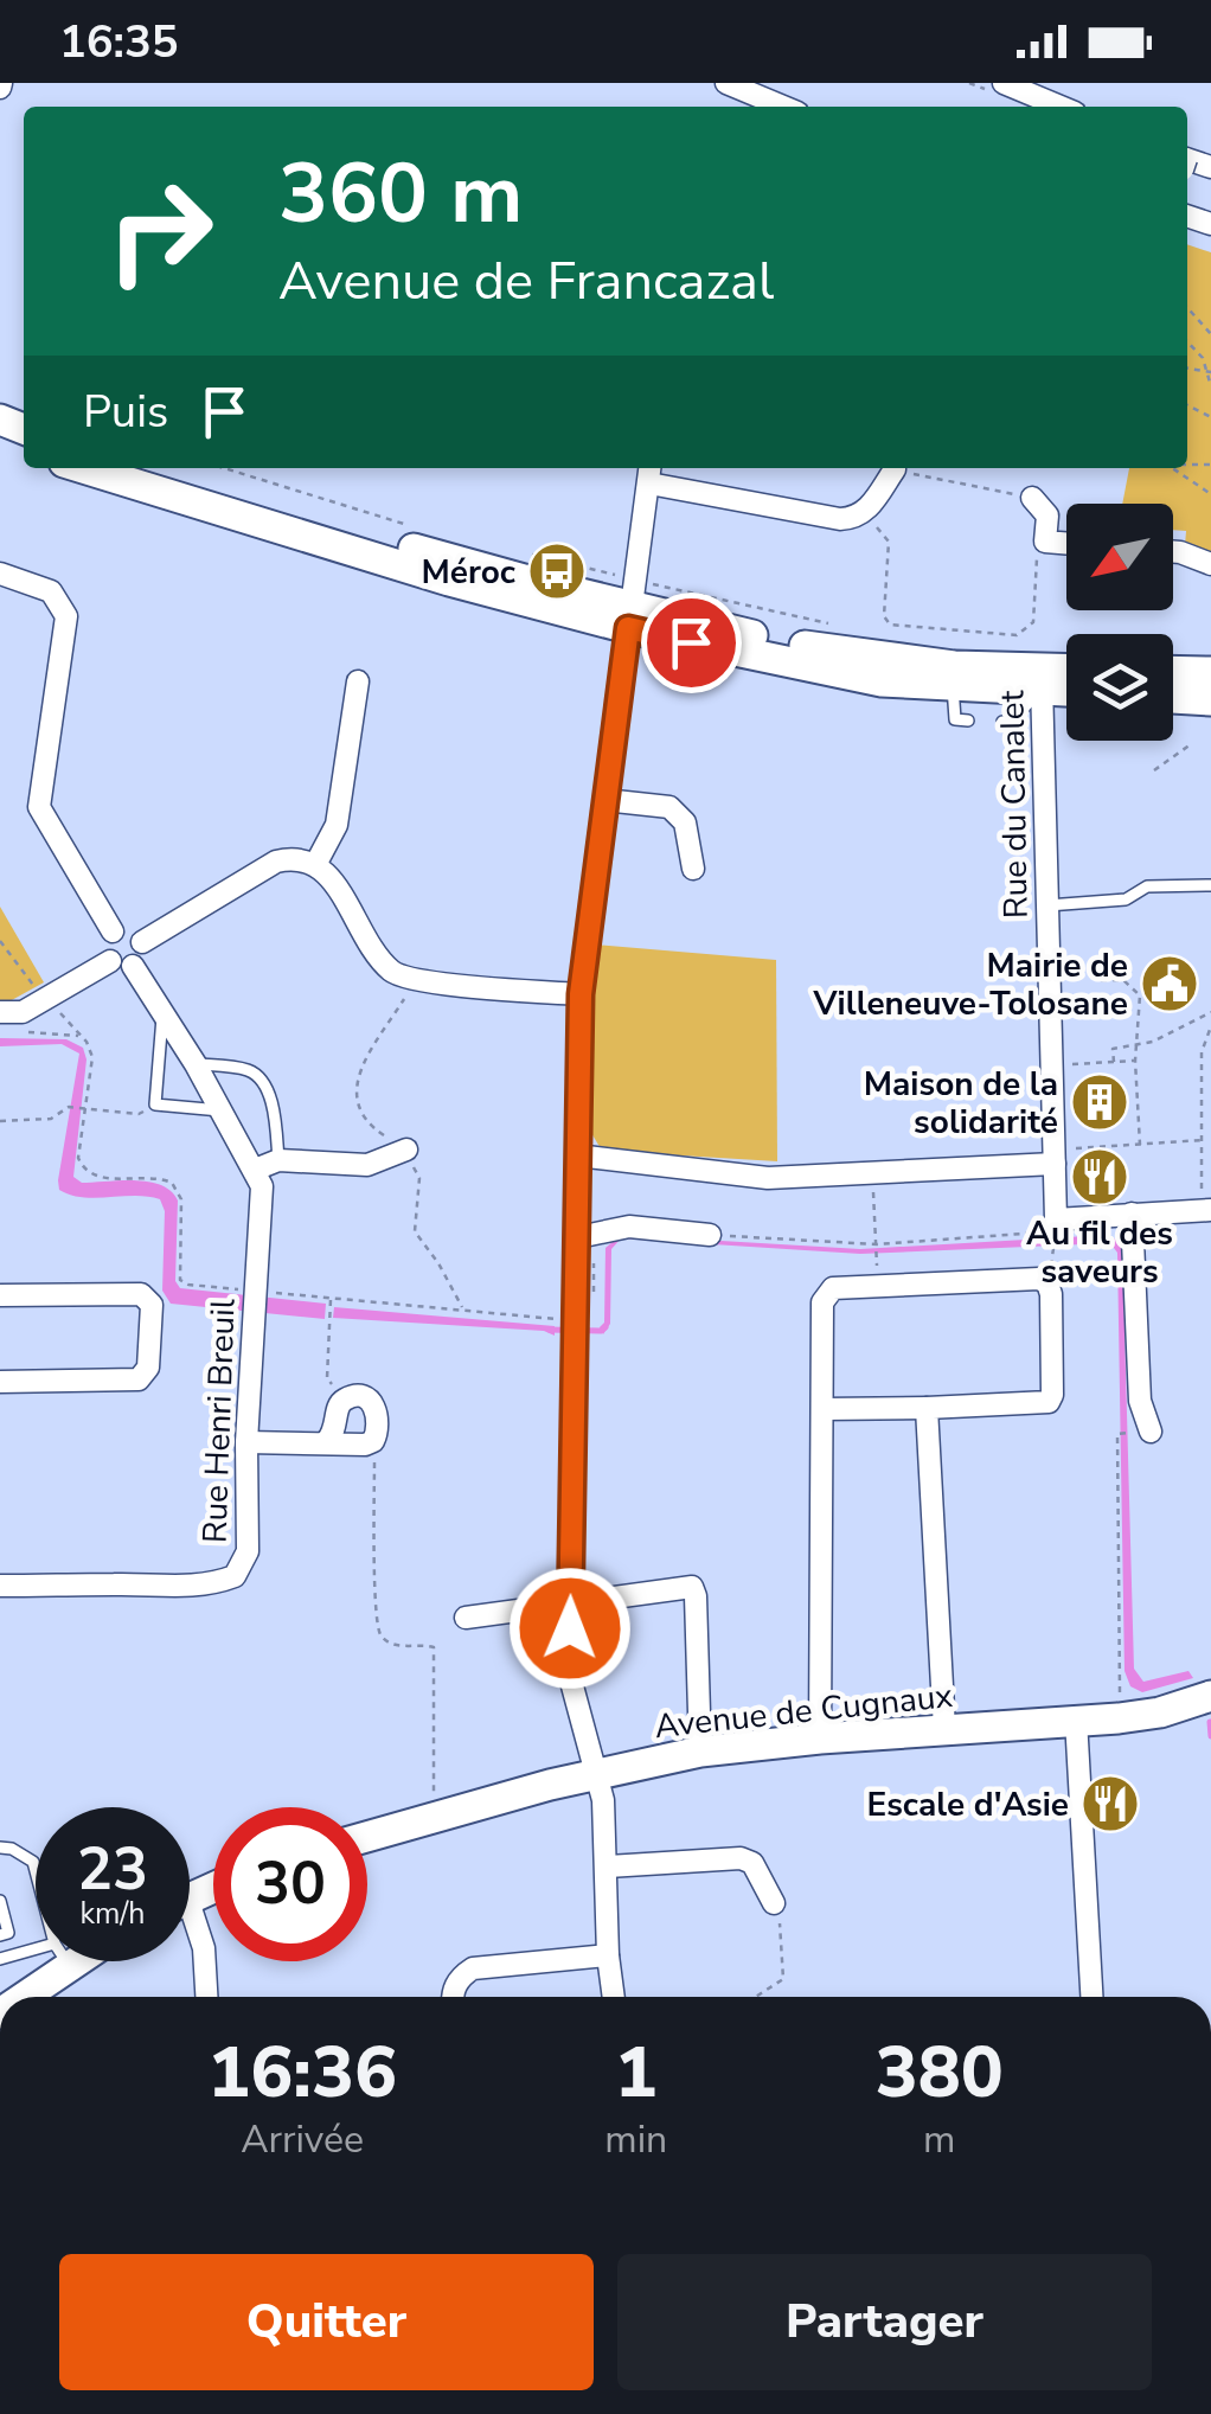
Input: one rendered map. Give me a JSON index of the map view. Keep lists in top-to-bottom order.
{
  "streets": {
    "main road": ["Avenue de Cugnaux"],
    "street": ["Rue du Canalet", "Rue Henri Breuil"]
  },
  "places": {
    "bus stop": ["Méroc"],
    "public building": ["Mairie de Villeneuve-Tolosane"],
    "building": ["Maison de la solidarité"],
    "restaurant": ["Au fil des saveurs", "Escale d'Asie"]
  },
  "north": "bottom left",
  "page": {
    "status": "16:35",
    "turn": ["360 m", "Avenue de Francazal"],
    "then": "Puis",
    "speed": "23 km/h",
    "limit": "30",
    "eta": [
      "16:36",
      "Arrivée",
      "1",
      "min",
      "380",
      "m"
    ],
    "buttons": ["Quitter", "Partager"]
  }
}
